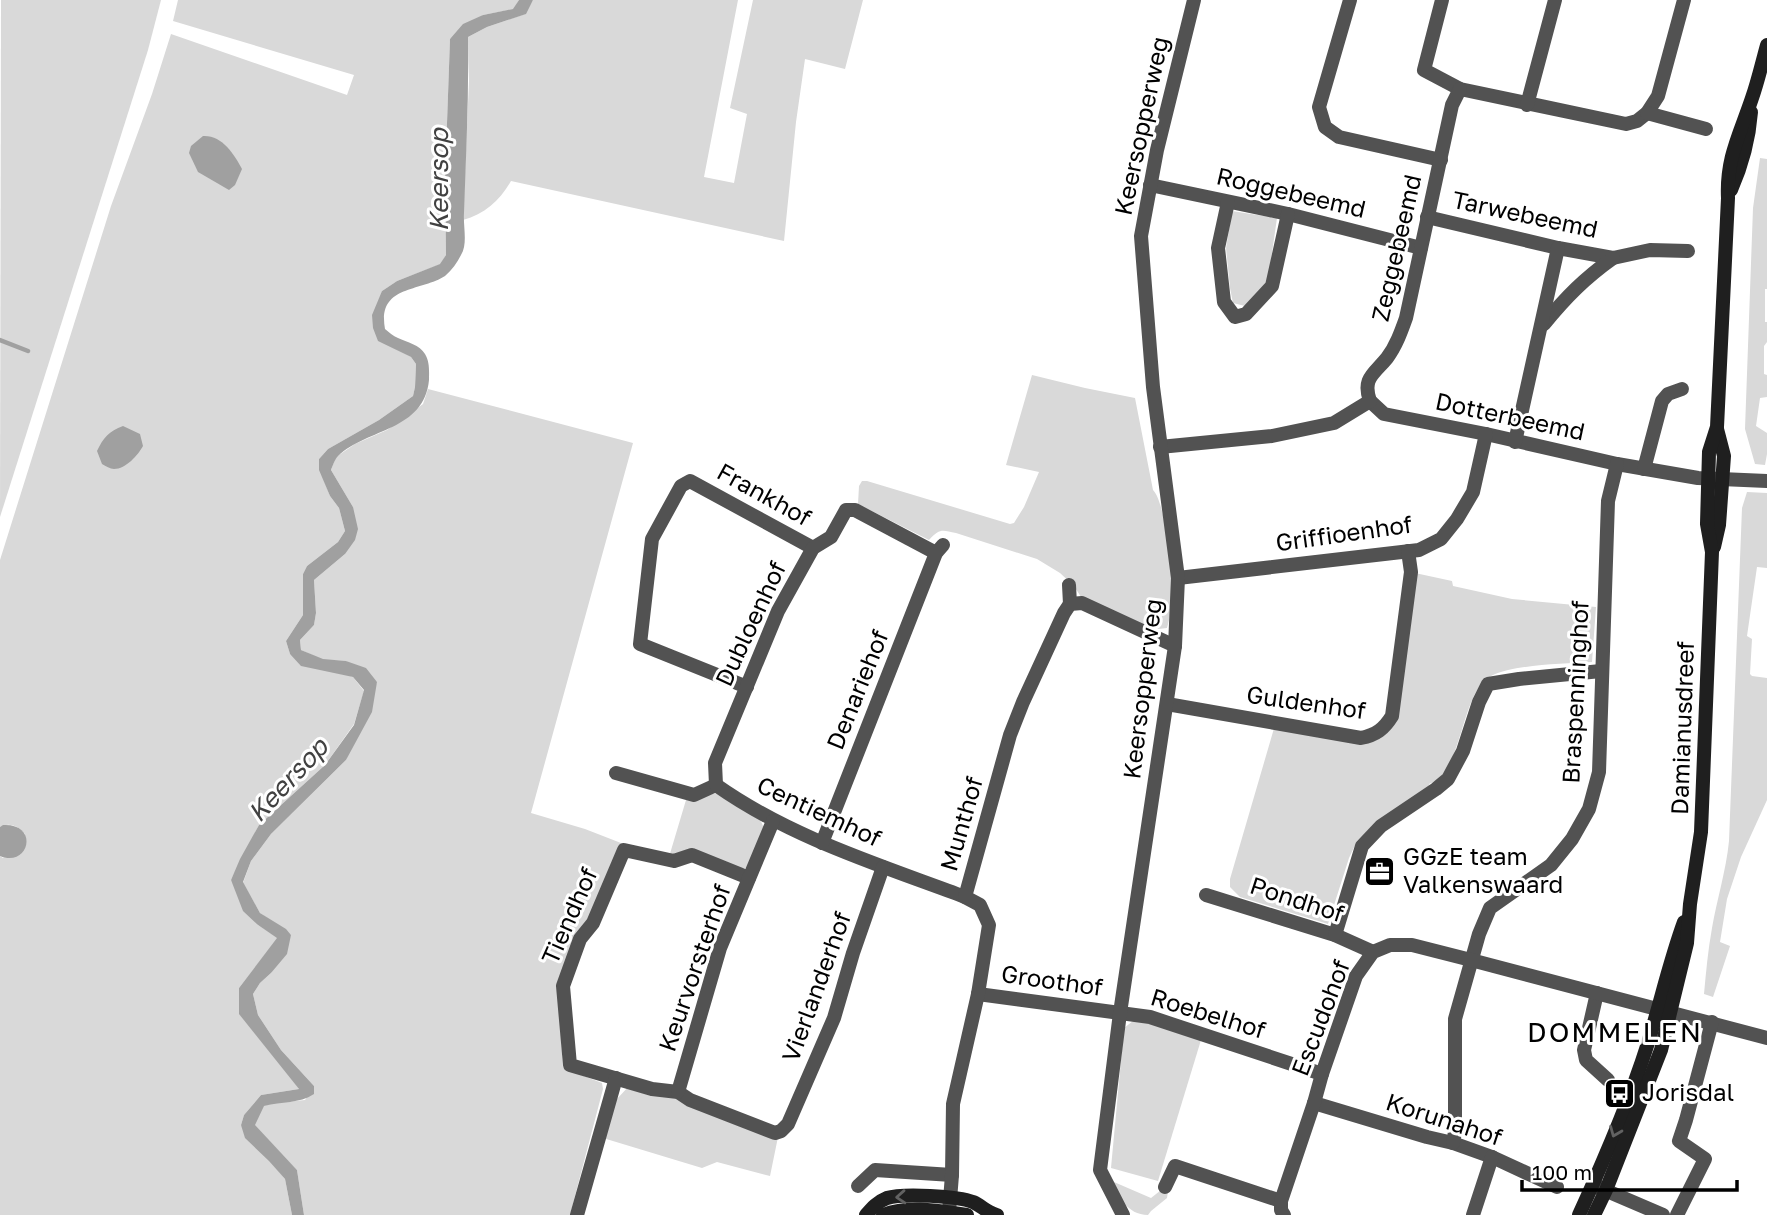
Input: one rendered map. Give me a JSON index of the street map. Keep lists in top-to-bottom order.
{
  "streets": {
    "street": [
      "Keersopperweg",
      "Roggebeemd",
      "Tarwebeemd",
      "Zeggebeemd",
      "Dotterbeemd",
      "Frankhof",
      "Griffioenhof",
      "Dubloenhof",
      "Denariehof",
      "Braspenninghof",
      "Guldenhof",
      "Damianusdreef",
      "Centiemhof",
      "Munthof",
      "Pondhof",
      "Tiendhof",
      "Keurvorsterhof",
      "Groothof",
      "Vierlanderhof",
      "Roebelhof",
      "Escudohof",
      "Korunahof"
    ]
  },
  "crossings": [
    ["Keersopperweg", "Roggebeemd"],
    ["Keersopperweg", "Griffioenhof"],
    ["Keersopperweg", "Guldenhof"],
    ["Keersopperweg", "Groothof"],
    ["Keersopperweg", "Roebelhof"],
    ["Roggebeemd", "Zeggebeemd"],
    ["Tarwebeemd", "Zeggebeemd"],
    ["Zeggebeemd", "Dotterbeemd"],
    ["Dotterbeemd", "Griffioenhof"],
    ["Dotterbeemd", "Braspenninghof"],
    ["Dotterbeemd", "Damianusdreef"],
    ["Frankhof", "Dubloenhof"],
    ["Griffioenhof", "Guldenhof"],
    ["Dubloenhof", "Denariehof"],
    ["Dubloenhof", "Centiemhof"],
    ["Denariehof", "Centiemhof"],
    ["Braspenninghof", "Escudohof"],
    ["Braspenninghof", "Korunahof"],
    ["Damianusdreef", "Escudohof"],
    ["Centiemhof", "Munthof"],
    ["Centiemhof", "Keurvorsterhof"],
    ["Centiemhof", "Vierlanderhof"],
    ["Munthof", "Groothof"],
    ["Pondhof", "Escudohof"],
    ["Tiendhof", "Keurvorsterhof"],
    ["Tiendhof", "Vierlanderhof"],
    ["Keurvorsterhof", "Vierlanderhof"],
    ["Groothof", "Roebelhof"],
    ["Roebelhof", "Escudohof"],
    ["Escudohof", "Korunahof"]
  ],
  "districts": ["DOMMELEN"],
  "water": ["Keersop"],
  "places": {
    "office": ["GGzE team Valkenswaard"],
    "bus stop": ["Jorisdal"]
  },
  "scale_bar": "100 m"
}
